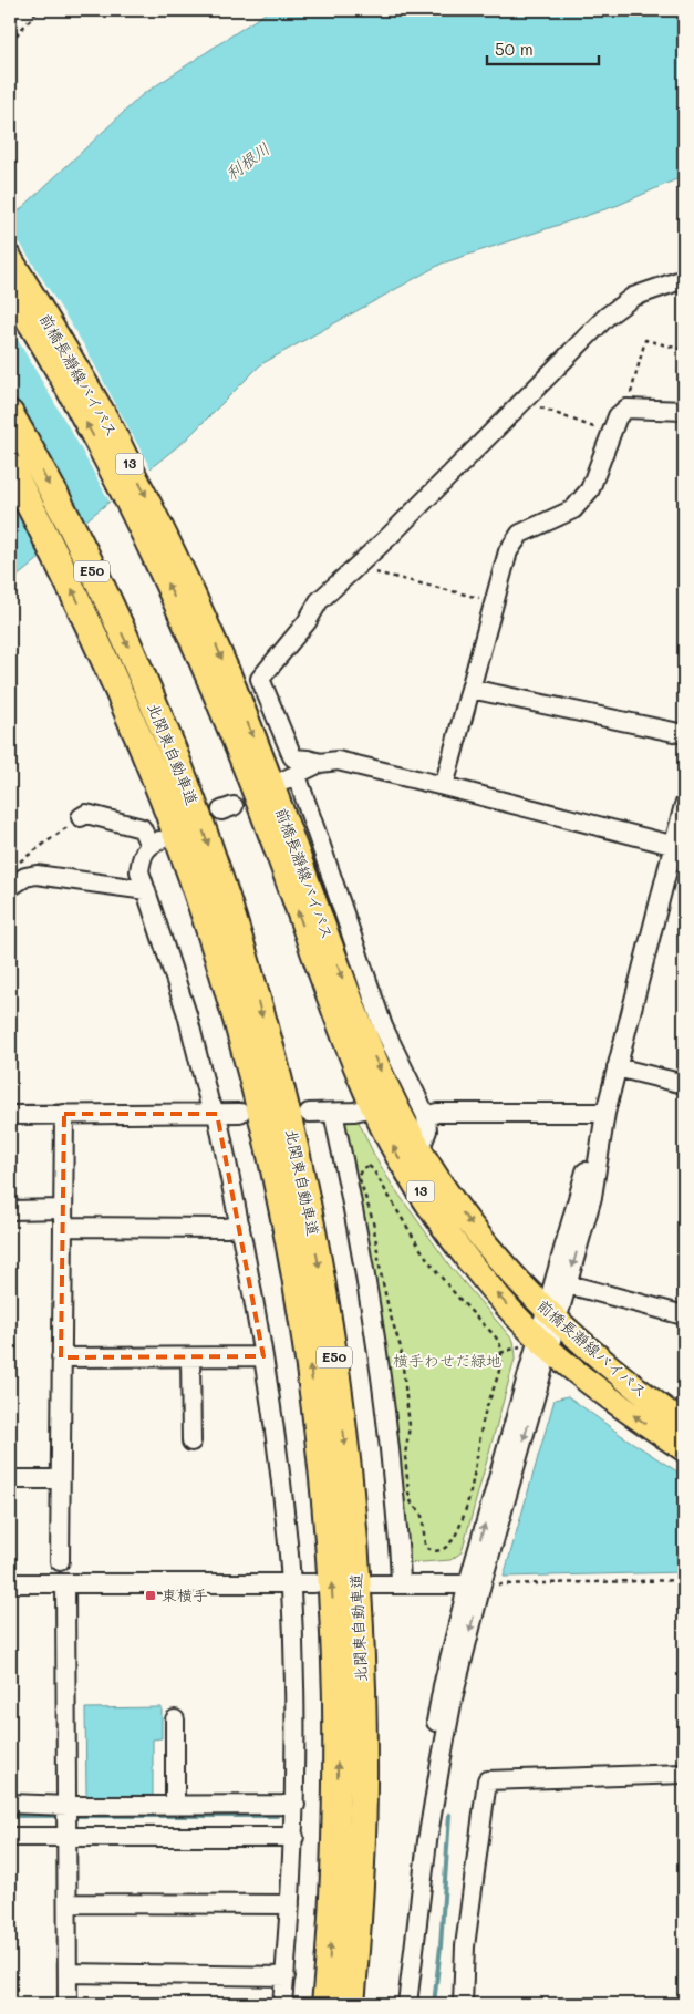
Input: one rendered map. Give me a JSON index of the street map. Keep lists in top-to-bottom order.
{
  "streets": {
    "highway": ["E50", "北関東自動車道"],
    "main road": ["前橋長瀞線バイパス", "13"]
  },
  "water": ["利根川"],
  "parks": ["横手わせだ緑地"],
  "places": {
    "transit": ["東横手"]
  },
  "scale_bar": "50 m"
}
